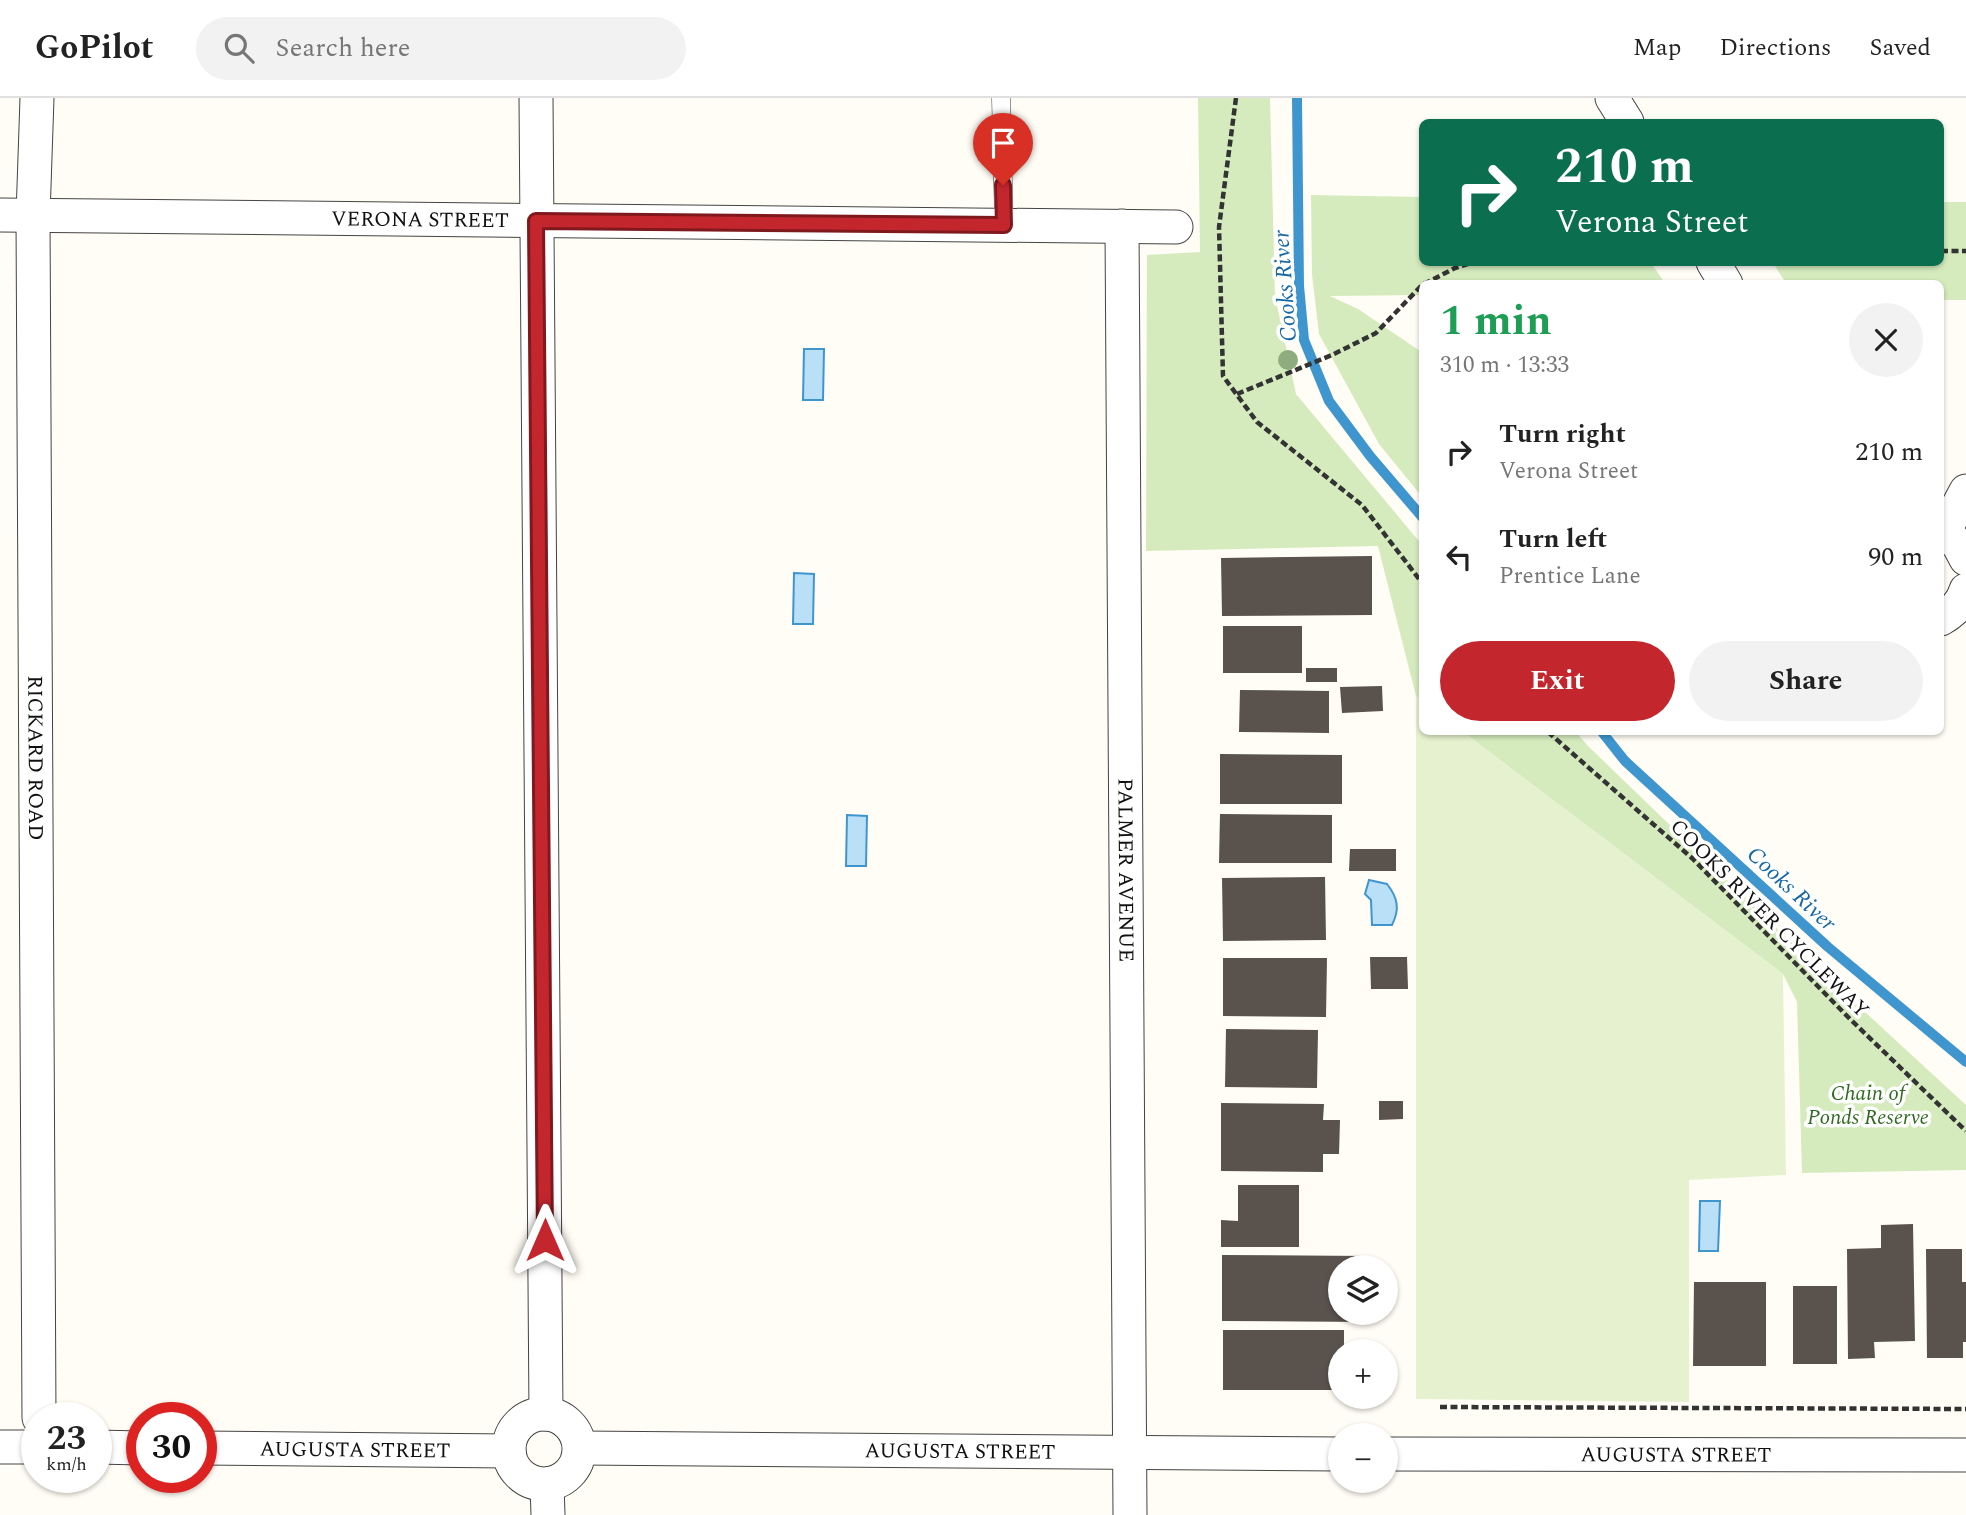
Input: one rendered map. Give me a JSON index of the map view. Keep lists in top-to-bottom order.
{
  "streets": {
    "street": [
      "VERONA STREET",
      "RICKARD ROAD",
      "PALMER AVENUE",
      "AUGUSTA STREET"
    ],
    "path": ["COOKS RIVER CYCLEWAY"]
  },
  "crossings": [
    ["VERONA STREET", "RICKARD ROAD"],
    ["VERONA STREET", "PALMER AVENUE"],
    ["PALMER AVENUE", "AUGUSTA STREET"]
  ],
  "water": ["Cooks River"],
  "parks": ["Chain of Ponds Reserve"],
  "page": {
    "header": "GoPilot",
    "search": "Search here",
    "nav": ["Map", "Directions", "Saved"],
    "turn": ["210 m", "Verona Street"],
    "heading": ["1 min", "310 m · 13:33"],
    "list": [
      {
        "name": "Turn right",
        "note": "Verona Street",
        "value": "210 m"
      },
      {
        "name": "Turn left",
        "note": "Prentice Lane",
        "value": "90 m"
      }
    ],
    "buttons": ["Exit", "Share"],
    "map_buttons": ["+", "−"],
    "speed": "23 km/h",
    "limit": "30"
  }
}
